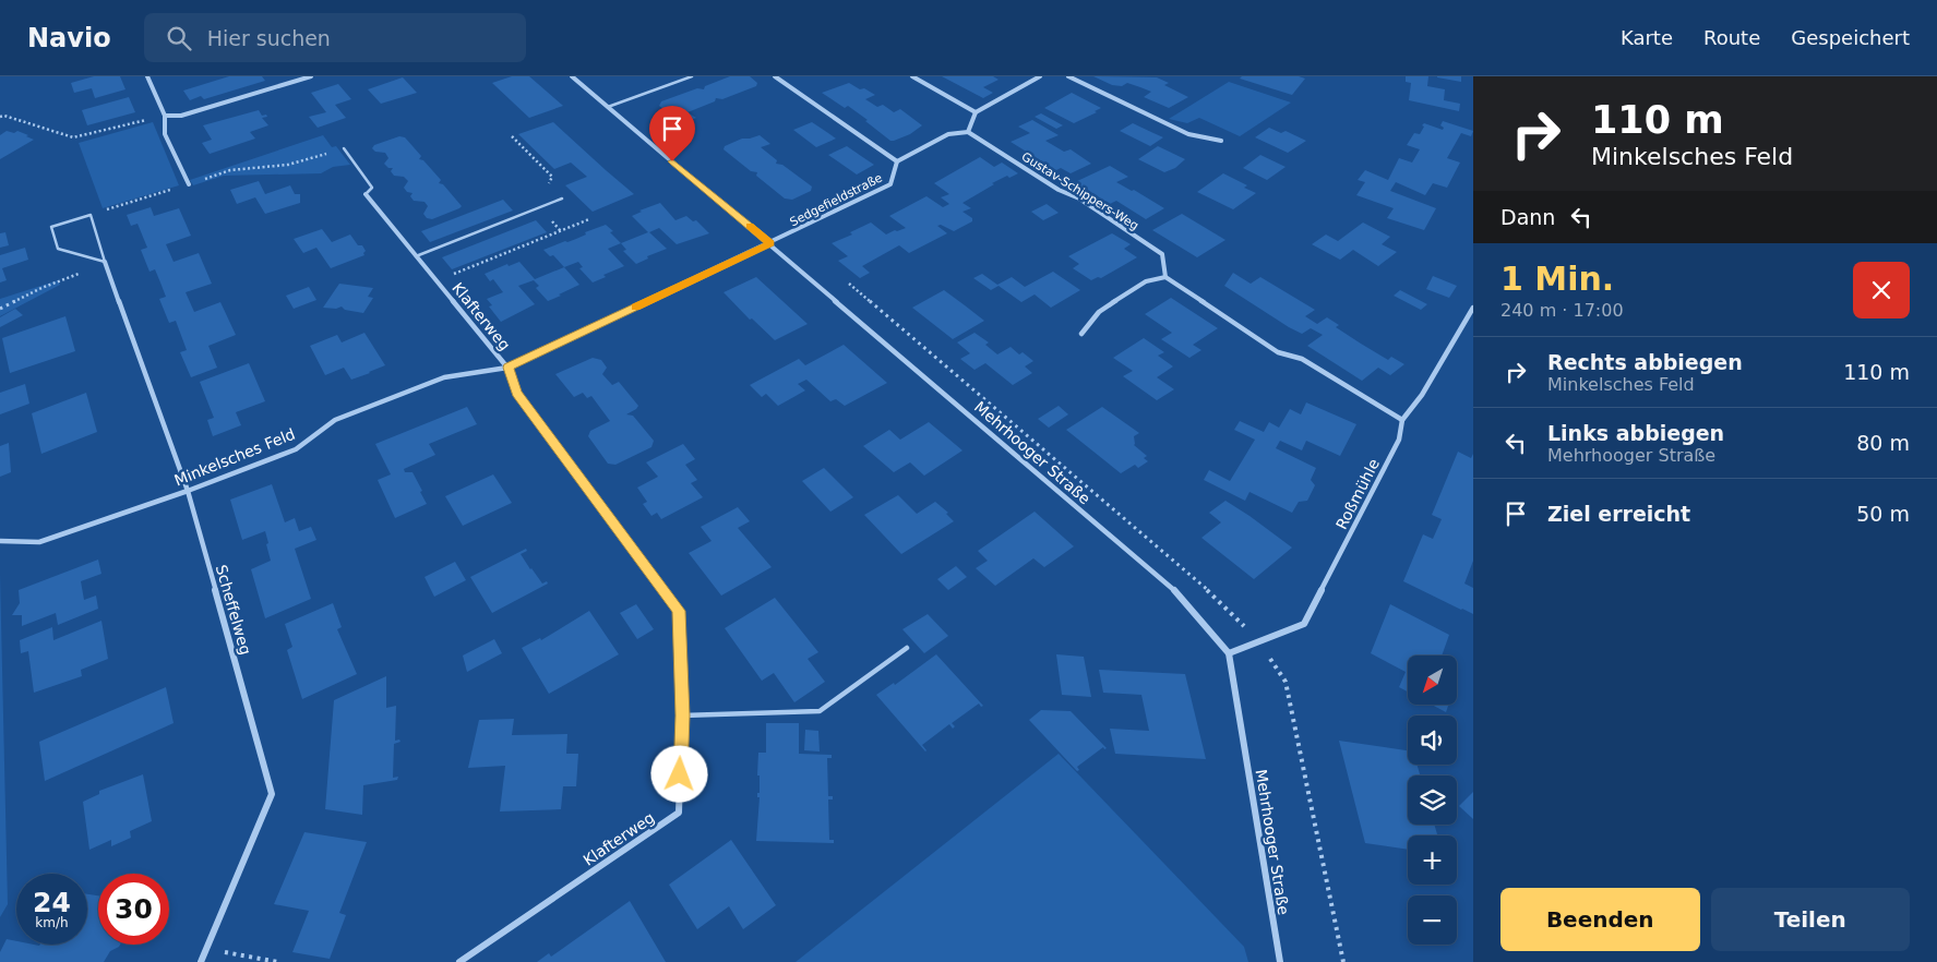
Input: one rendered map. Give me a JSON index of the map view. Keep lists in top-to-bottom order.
{
  "streets": {
    "street": [
      "Gustav-Schippers-Weg",
      "Sedgefieldstraße",
      "Klafterweg",
      "Mehrhooger Straße",
      "Minkelsches Feld",
      "Roßmühle",
      "Scheffelweg"
    ]
  },
  "crossings": [
    ["Gustav-Schippers-Weg", "Sedgefieldstraße"],
    ["Sedgefieldstraße", "Mehrhooger Straße"],
    ["Sedgefieldstraße", "Minkelsches Feld"],
    ["Klafterweg", "Minkelsches Feld"],
    ["Mehrhooger Straße", "Minkelsches Feld"],
    ["Mehrhooger Straße", "Roßmühle"],
    ["Minkelsches Feld", "Scheffelweg"]
  ],
  "north": "bottom left",
  "page": {
    "header": "Navio",
    "search": "Hier suchen",
    "nav": ["Karte", "Route", "Gespeichert"],
    "turn": ["110 m", "Minkelsches Feld"],
    "then": "Dann",
    "heading": ["1 Min.", "240 m · 17:00"],
    "list": [
      {
        "name": "Rechts abbiegen",
        "note": "Minkelsches Feld",
        "value": "110 m"
      },
      {
        "name": "Links abbiegen",
        "note": "Mehrhooger Straße",
        "value": "80 m"
      },
      {
        "name": "Ziel erreicht",
        "value": "50 m"
      }
    ],
    "map_buttons": ["+", "−"],
    "speed": "24 km/h",
    "limit": "30",
    "buttons": ["Beenden", "Teilen"]
  }
}
